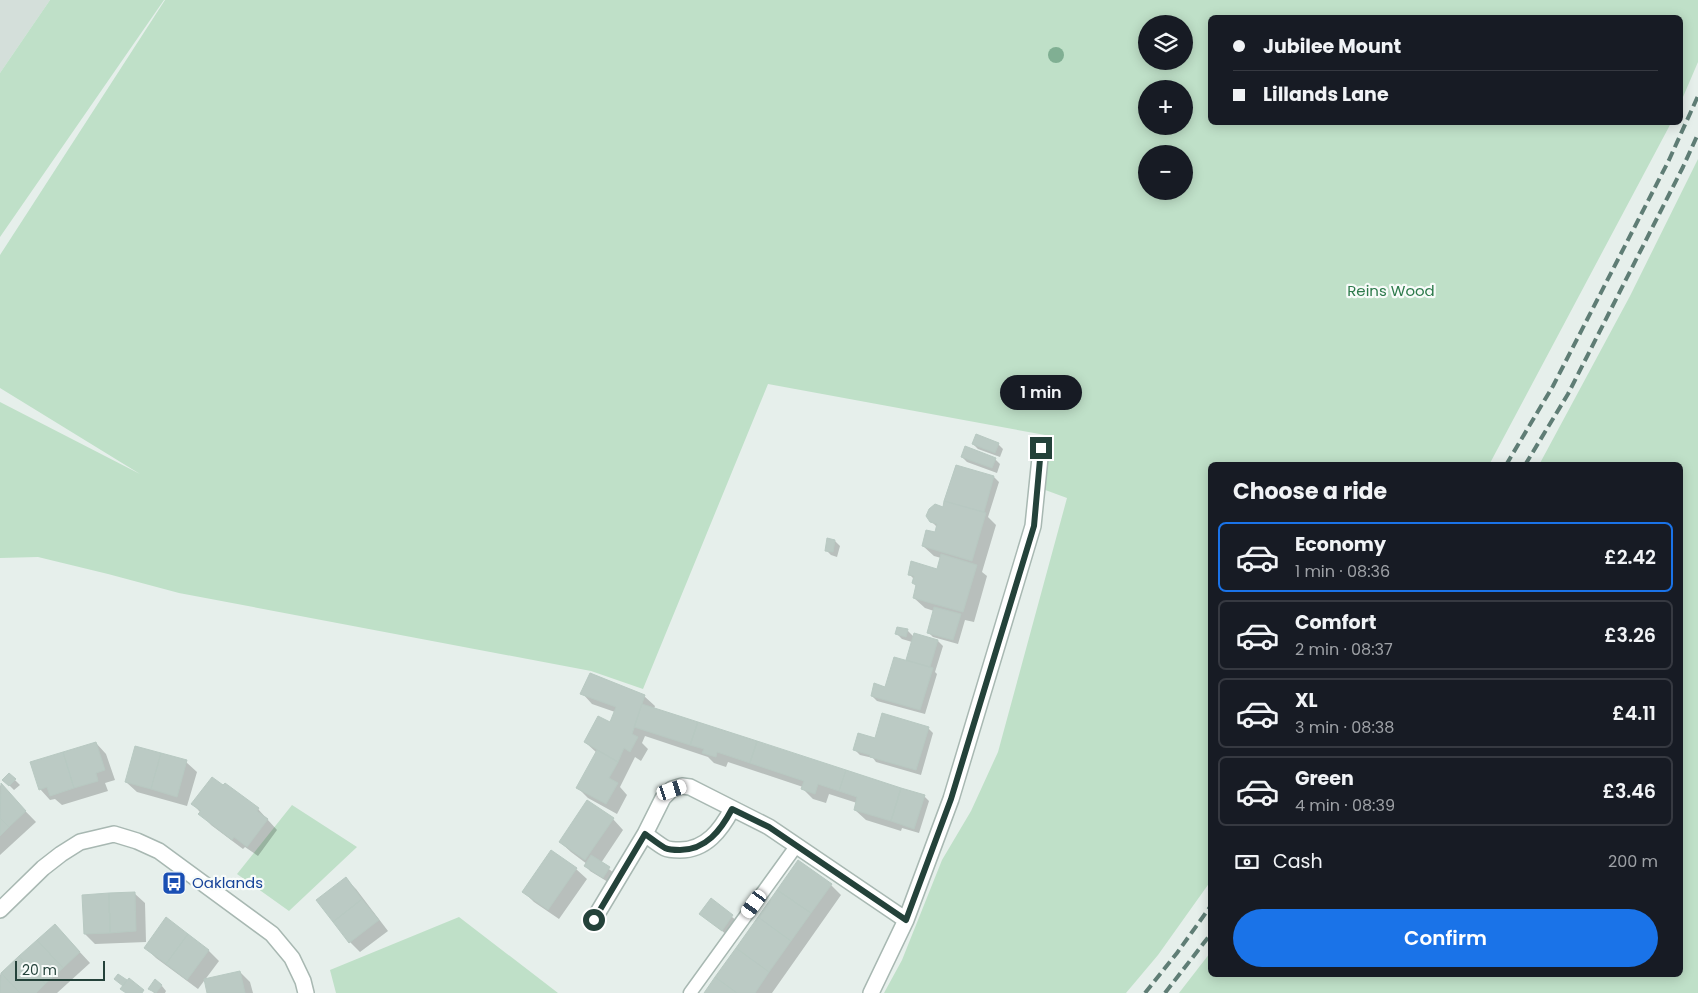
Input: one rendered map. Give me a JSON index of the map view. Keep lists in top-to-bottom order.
{
  "parks": ["Reins Wood"],
  "places": {
    "bus stop": ["Oaklands"]
  },
  "scale_bar": "20 m",
  "page": {
    "map_buttons": ["+", "−"],
    "banner": ["Jubilee Mount", "Lillands Lane"],
    "bubble": "1 min",
    "heading": "Choose a ride",
    "list": [
      {
        "name": "Economy",
        "note": "1 min · 08:36",
        "value": "£2.42"
      },
      {
        "name": "Comfort",
        "note": "2 min · 08:37",
        "value": "£3.26"
      },
      {
        "name": "XL",
        "note": "3 min · 08:38",
        "value": "£4.11"
      },
      {
        "name": "Green",
        "note": "4 min · 08:39",
        "value": "£3.46"
      }
    ],
    "pay": ["Cash", "200 m"],
    "buttons": "Confirm",
    "scale": "20 m"
  }
}
